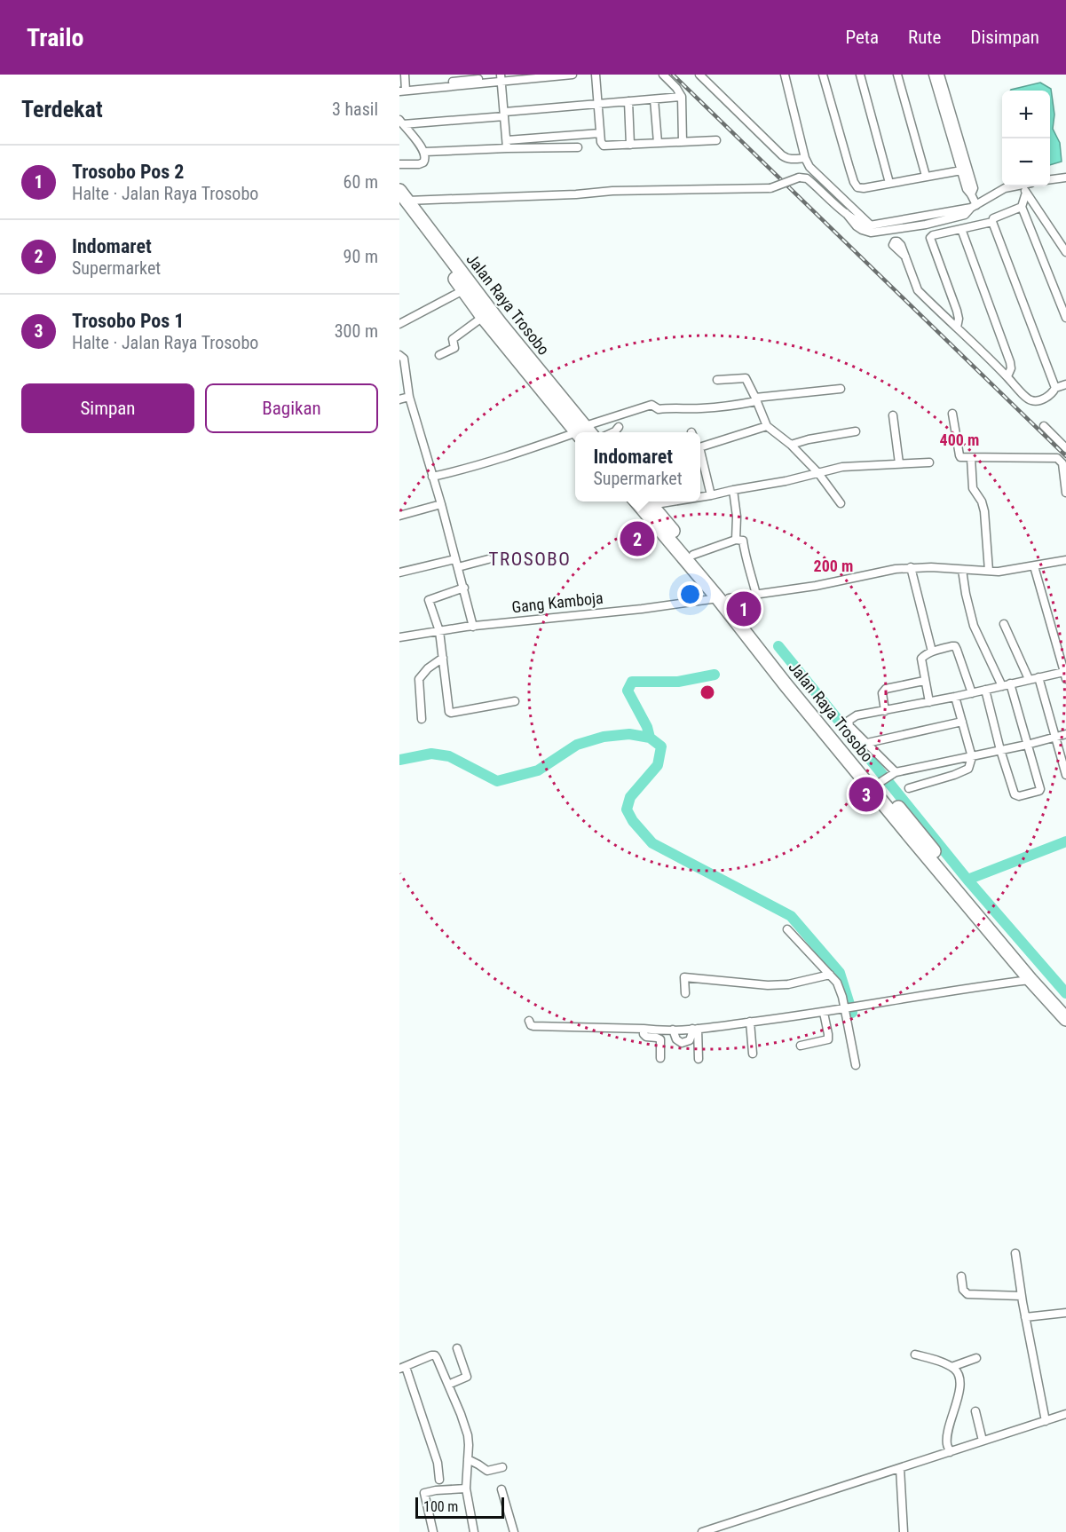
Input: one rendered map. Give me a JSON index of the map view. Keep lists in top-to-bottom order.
{
  "streets": {
    "highway": ["Jalan Raya Trosobo"],
    "street": ["Gang Kamboja"]
  },
  "crossings": [
    ["Jalan Raya Trosobo", "Gang Kamboja"]
  ],
  "districts": ["TROSOBO"],
  "scale_bar": "100 m",
  "page": {
    "header": "Trailo",
    "nav": ["Peta", "Rute", "Disimpan"],
    "heading": ["Terdekat", "3 hasil"],
    "map_buttons": ["+", "−"],
    "list": [
      {
        "mark": "1",
        "name": "Trosobo Pos 2",
        "note": "Halte · Jalan Raya Trosobo",
        "value": "60 m"
      },
      {
        "mark": "2",
        "name": "Indomaret",
        "note": "Supermarket",
        "value": "90 m"
      },
      {
        "mark": "3",
        "name": "Trosobo Pos 1",
        "note": "Halte · Jalan Raya Trosobo",
        "value": "300 m"
      }
    ],
    "buttons": ["Simpan", "Bagikan"],
    "popup": ["Indomaret", "Supermarket"],
    "pins": ["2", "1", "3"],
    "scale": "100 m"
  },
  "rings": ["400 m", "200 m"]
}
